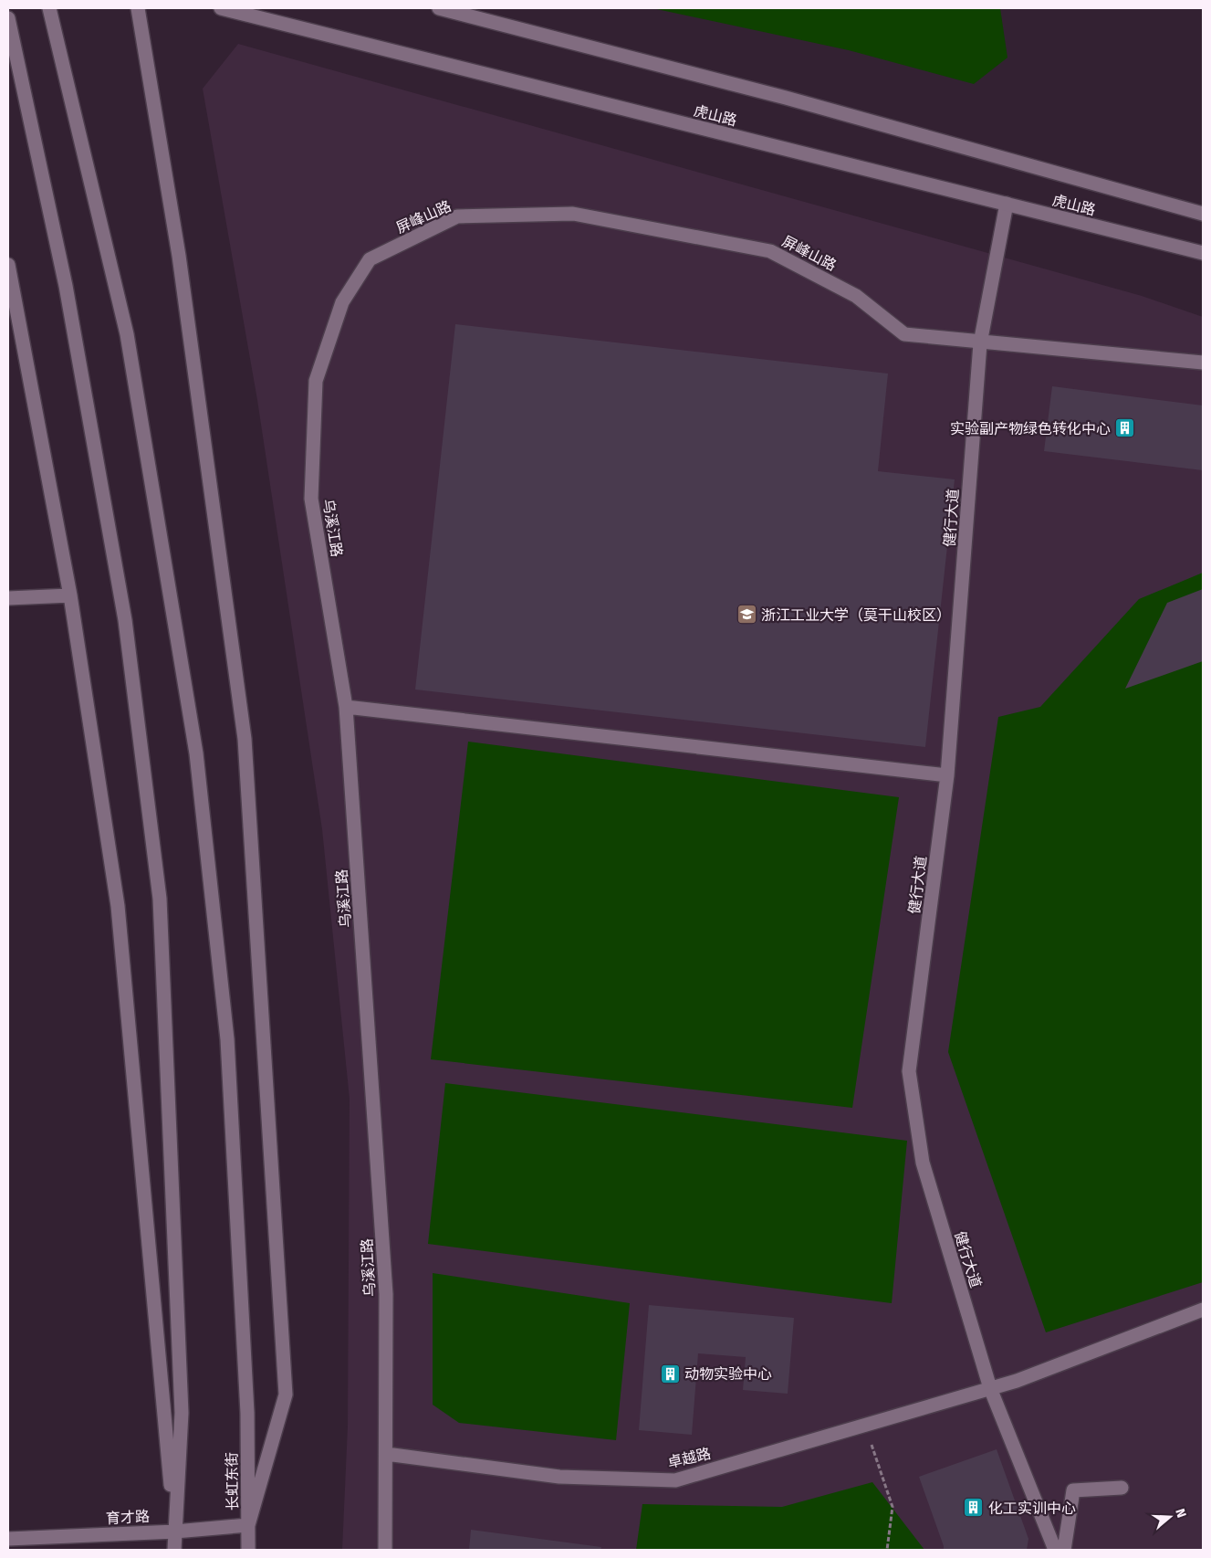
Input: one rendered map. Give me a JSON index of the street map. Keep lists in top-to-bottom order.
{
  "streets": {
    "main road": [
      "虎山路",
      "屏峰山路",
      "健行大道",
      "乌溪江路",
      "卓越路",
      "长虹东街",
      "育才路"
    ]
  },
  "crossings": [
    ["虎山路", "健行大道"],
    ["屏峰山路", "健行大道"],
    ["屏峰山路", "乌溪江路"],
    ["健行大道", "卓越路"],
    ["乌溪江路", "卓越路"],
    ["长虹东街", "育才路"]
  ],
  "places": {
    "building": ["实验副产物绿色转化中心", "动物实验中心", "化工实训中心"],
    "school or university": ["浙江工业大学（莫干山校区）"]
  },
  "north": "right"
}
